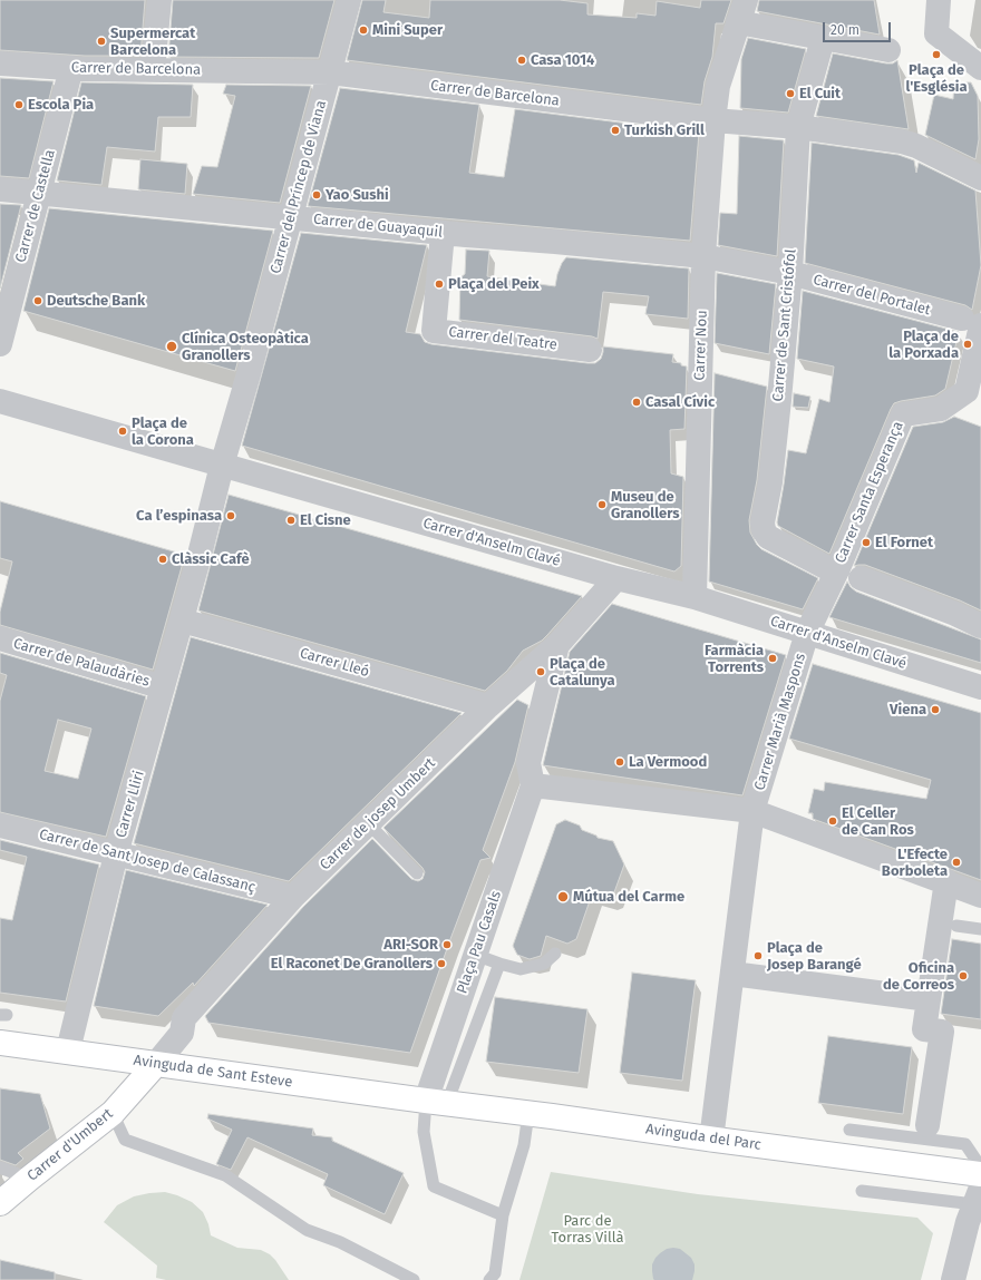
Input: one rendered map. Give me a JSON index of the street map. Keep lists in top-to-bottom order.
{
  "streets": {
    "street": [
      "Carrer de Barcelona",
      "Carrer del Príncep de Viana",
      "Carrer de Castella",
      "Carrer de Guayaquil",
      "Carrer del Portalet",
      "Carrer de Sant Cristófol",
      "Carrer del Teatre",
      "Carrer Nou",
      "Carrer Santa Esperança",
      "Carrer d'Anselm Clavé",
      "Carrer de Palaudàries",
      "Carrer Lleó",
      "Carrer Marià Maspons",
      "Carrer Lliri",
      "Carrer de josep Umbert",
      "Carrer de Sant Josep de Calassanç",
      "Plaça Pau Casals",
      "Avinguda de Sant Esteve",
      "Avinguda del Parc",
      "Carrer d'Umbert"
    ]
  },
  "crossings": [
    ["Carrer de Barcelona", "Carrer del Príncep de Viana"],
    ["Carrer de Barcelona", "Carrer de Castella"],
    ["Carrer de Barcelona", "Carrer de Sant Cristófol"],
    ["Carrer de Barcelona", "Carrer Nou"],
    ["Carrer del Príncep de Viana", "Carrer de Guayaquil"],
    ["Carrer del Príncep de Viana", "Carrer d'Anselm Clavé"],
    ["Carrer del Príncep de Viana", "Carrer Lliri"],
    ["Carrer de Castella", "Carrer de Guayaquil"],
    ["Carrer de Guayaquil", "Carrer del Portalet"],
    ["Carrer de Guayaquil", "Carrer del Teatre"],
    ["Carrer de Guayaquil", "Carrer Nou"],
    ["Carrer del Portalet", "Carrer de Sant Cristófol"],
    ["Carrer del Portalet", "Carrer Nou"],
    ["Carrer de Sant Cristófol", "Carrer Santa Esperança"],
    ["Carrer Nou", "Carrer d'Anselm Clavé"],
    ["Carrer Santa Esperança", "Carrer d'Anselm Clavé"],
    ["Carrer Santa Esperança", "Carrer Marià Maspons"],
    ["Carrer d'Anselm Clavé", "Carrer Marià Maspons"],
    ["Carrer d'Anselm Clavé", "Carrer Lliri"],
    ["Carrer d'Anselm Clavé", "Carrer de josep Umbert"],
    ["Carrer de Palaudàries", "Carrer Lliri"],
    ["Carrer Lleó", "Carrer Lliri"],
    ["Carrer Lleó", "Carrer de josep Umbert"],
    ["Carrer Lliri", "Carrer de Sant Josep de Calassanç"],
    ["Carrer Lliri", "Avinguda de Sant Esteve"],
    ["Carrer de josep Umbert", "Carrer de Sant Josep de Calassanç"],
    ["Carrer de josep Umbert", "Avinguda de Sant Esteve"],
    ["Carrer de josep Umbert", "Carrer d'Umbert"],
    ["Plaça Pau Casals", "Avinguda de Sant Esteve"],
    ["Plaça Pau Casals", "Avinguda del Parc"],
    ["Avinguda de Sant Esteve", "Avinguda del Parc"],
    ["Avinguda de Sant Esteve", "Carrer d'Umbert"]
  ],
  "parks": ["Parc de Torras Villà"],
  "places": [
    "Mini Super",
    "Supermercat Barcelona",
    "Plaça de l'Església",
    "Casa 1014",
    "El Cuit",
    "Escola Pia",
    "Turkish Grill",
    "Yao Sushi",
    "Plaça del Peix",
    "Deutsche Bank",
    "Plaça de la Porxada",
    "Clínica Osteopàtica Granollers",
    "Casal Cívic",
    "Plaça de la Corona",
    "Museu de Granollers",
    "Ca l’espinasa",
    "El Cisne",
    "El Fornet",
    "Clàssic Cafè",
    "Farmàcia Torrents",
    "Plaça de Catalunya",
    "Viena",
    "La Vermood",
    "El Celler de Can Ros",
    "L'Efecte Borboleta",
    "Mútua del Carme",
    "ARI-SOR",
    "Plaça de Josep Barangé",
    "El Raconet De Granollers",
    "Oficina de Correos"
  ],
  "scale_bar": "20 m"
}
